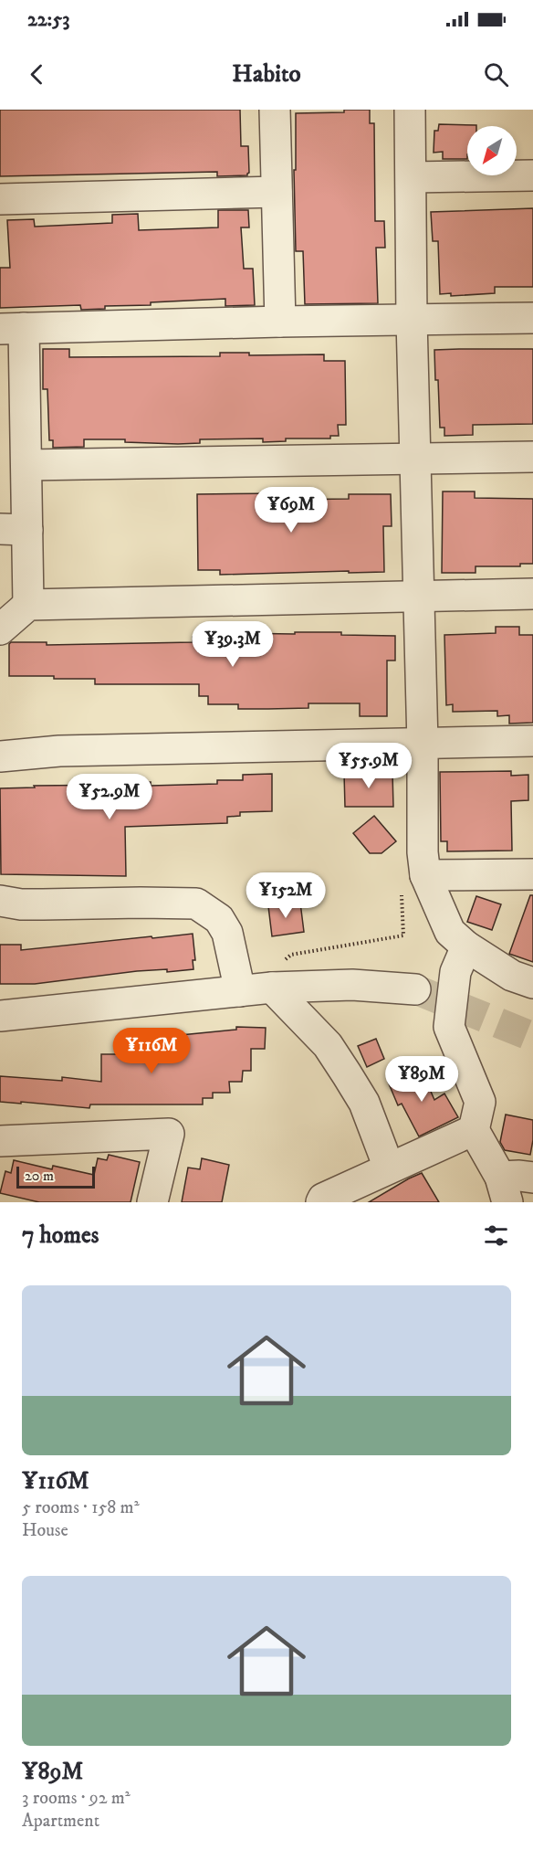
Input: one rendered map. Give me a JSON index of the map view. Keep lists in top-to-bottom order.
{
  "scale_bar": "20 m",
  "north": "bottom left",
  "page": {
    "status": "22:53",
    "header": "Habito",
    "price": [
      "¥69M",
      "¥39.3M",
      "¥55.9M",
      "¥52.9M",
      "¥152M",
      "¥116M",
      "¥89M"
    ],
    "scale": "20 m",
    "heading": "7 homes",
    "list": [
      {
        "name": "¥116M",
        "note": "5 rooms · 158 m² · House"
      },
      {
        "name": "¥89M",
        "note": "3 rooms · 92 m² · Apartment"
      }
    ]
  }
}
